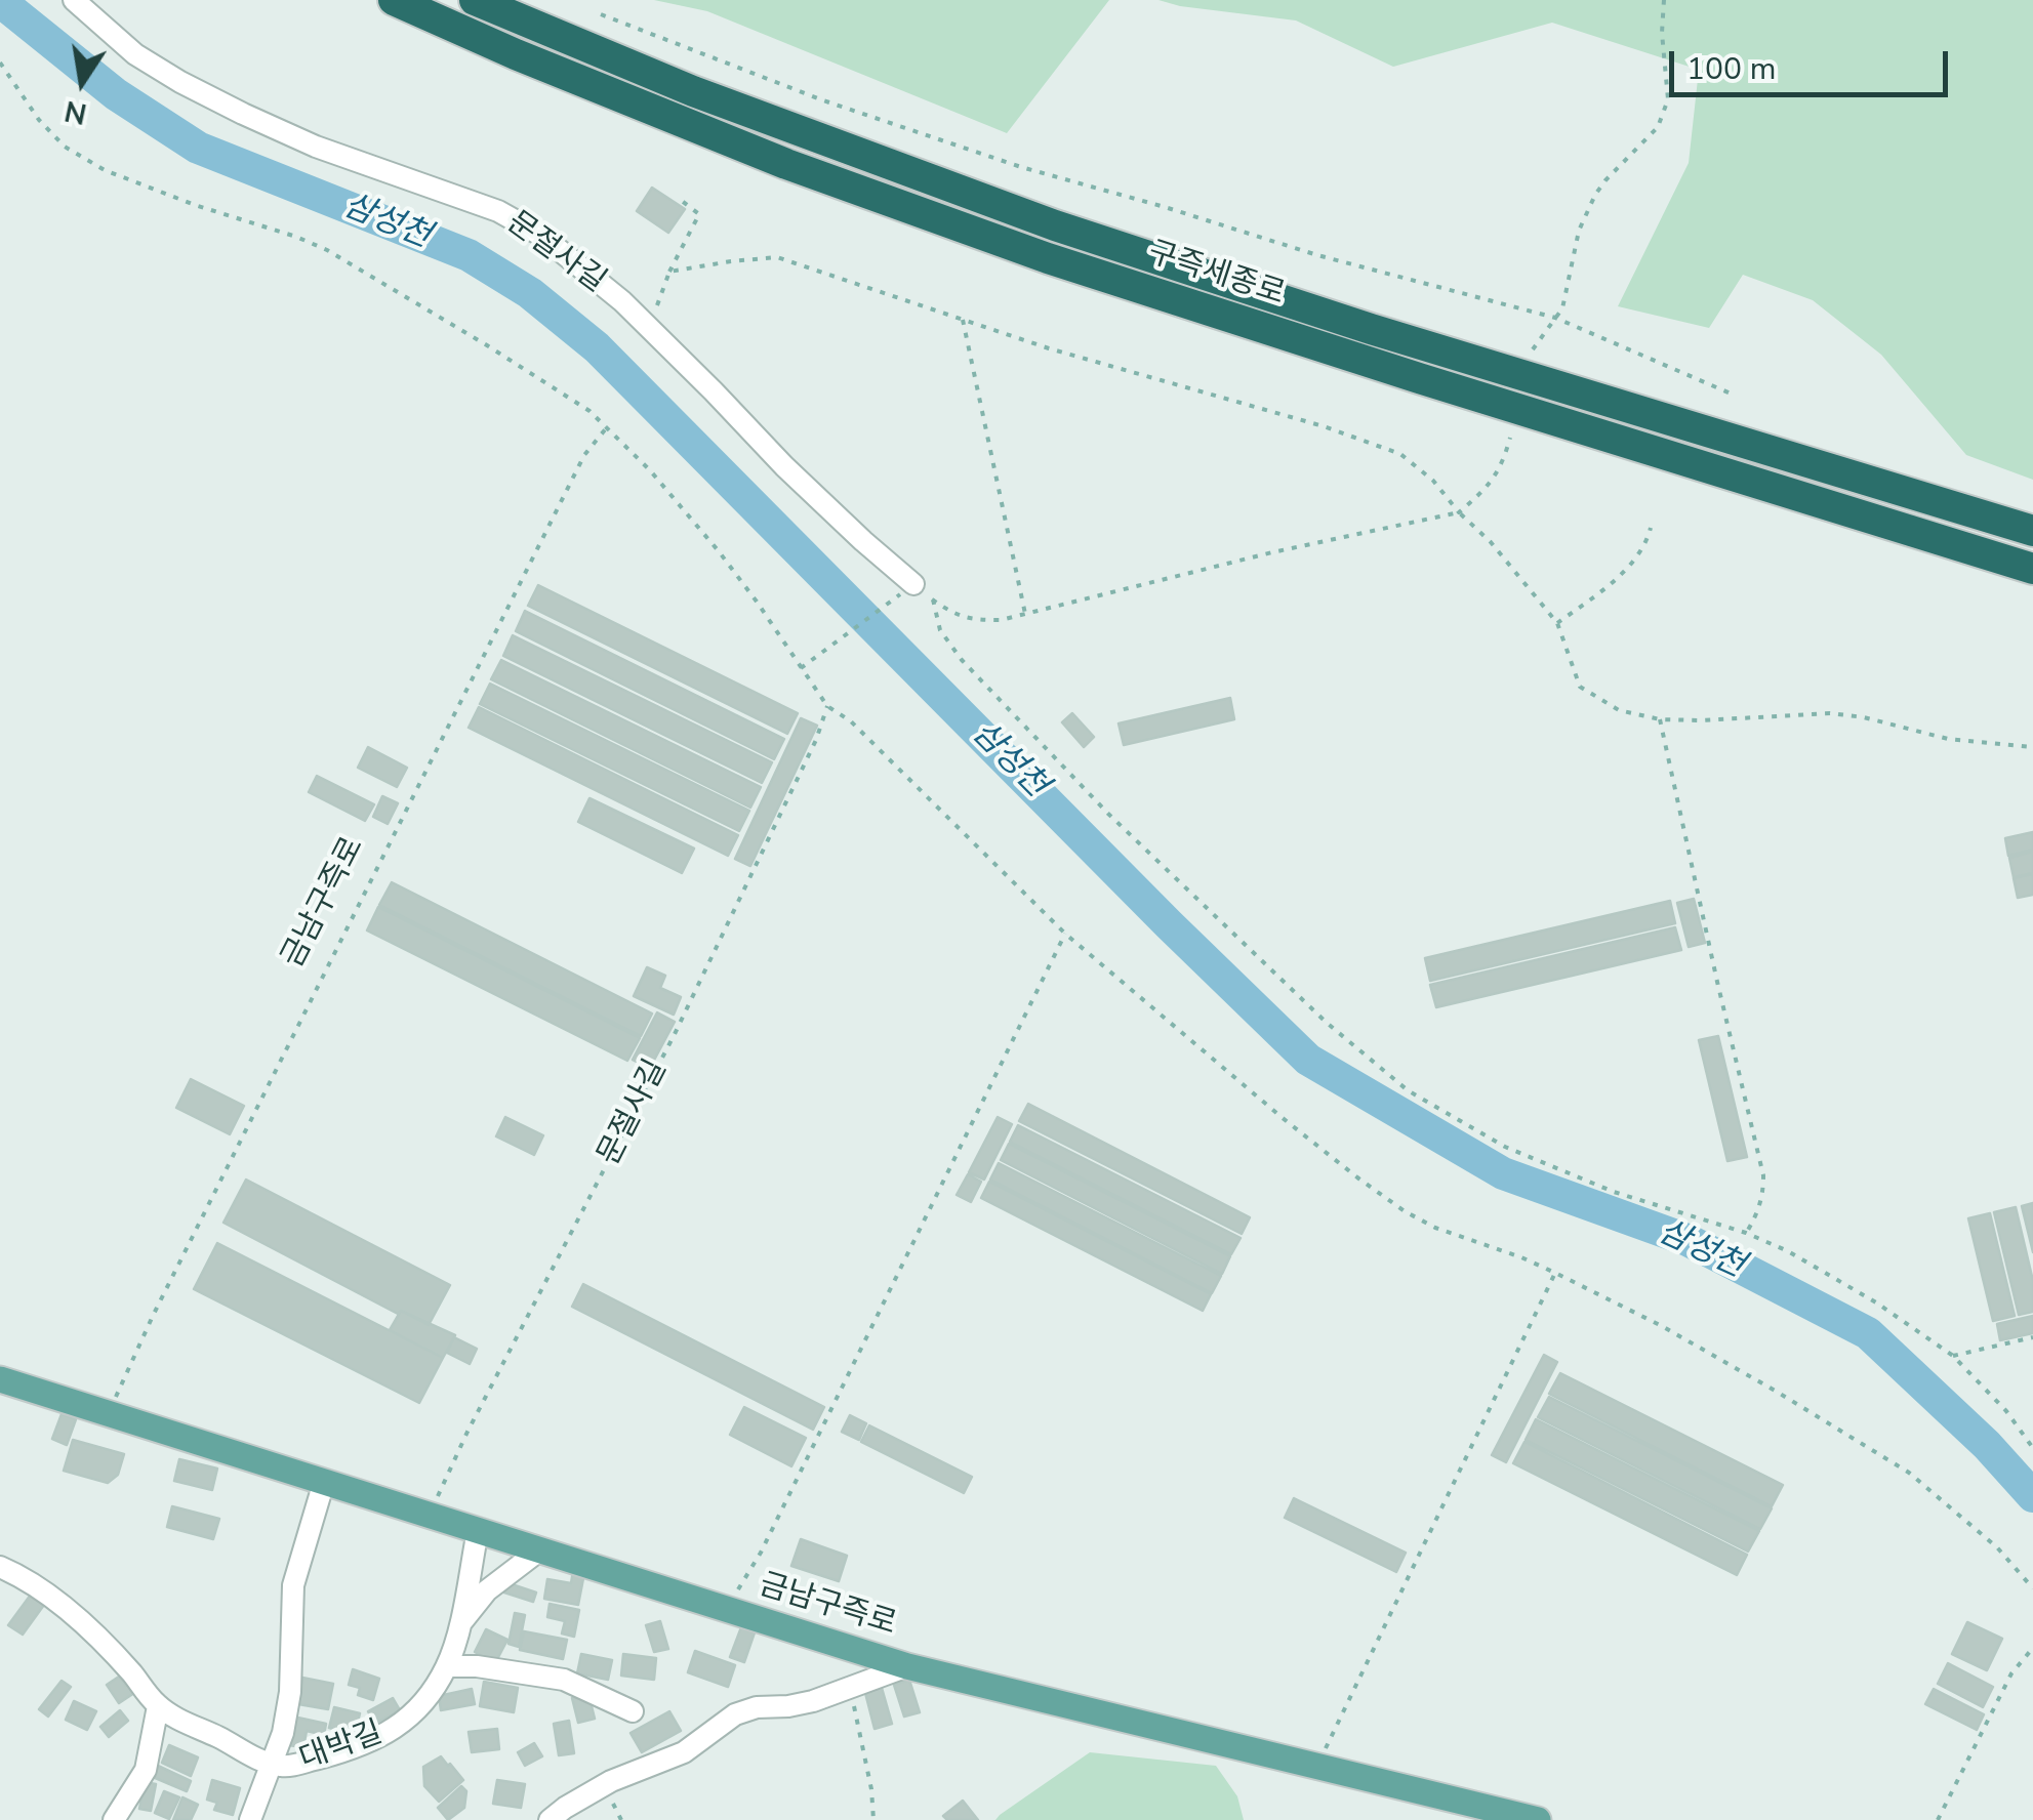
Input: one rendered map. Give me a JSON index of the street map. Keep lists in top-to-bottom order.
{
  "streets": {
    "highway": ["구즉세종로"],
    "main road": ["금남구즉로"],
    "street": ["문절사길", "대박길"]
  },
  "crossings": [
    ["문절사길", "금남구즉로"],
    ["금남구즉로", "대박길"]
  ],
  "water": ["삼성천"],
  "scale_bar": "100 m",
  "north": "bottom"
}
